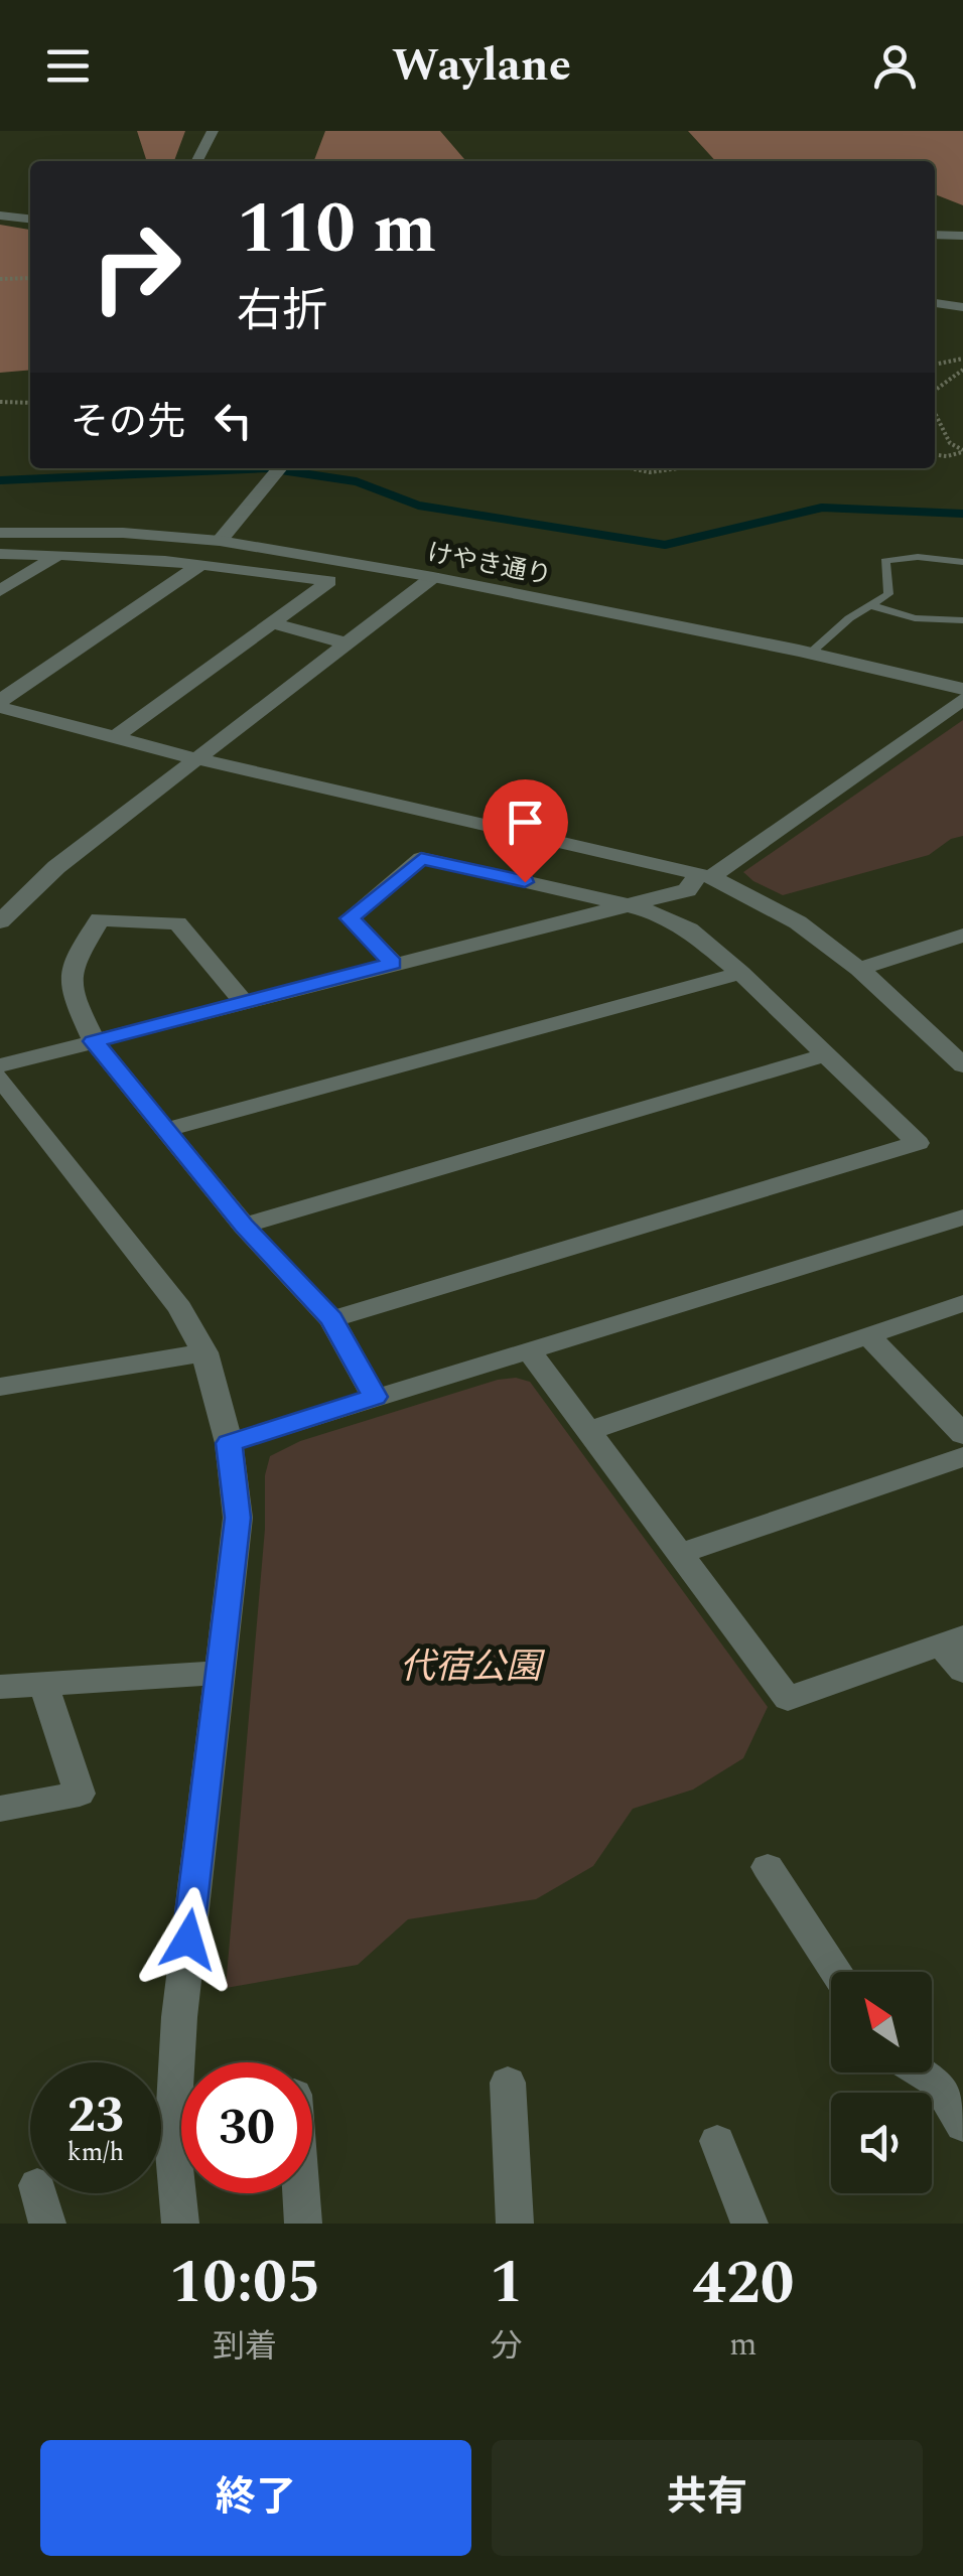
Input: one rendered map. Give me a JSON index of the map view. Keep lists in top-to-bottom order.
{
  "streets": {
    "street": ["けやき通り"]
  },
  "parks": ["代宿公園"],
  "north": "top left",
  "page": {
    "header": "Waylane",
    "turn": ["110 m", "右折"],
    "then": "その先",
    "speed": "23 km/h",
    "limit": "30",
    "eta": [
      "10:05",
      "到着",
      "1",
      "分",
      "420",
      "m"
    ],
    "buttons": ["終了", "共有"]
  }
}
